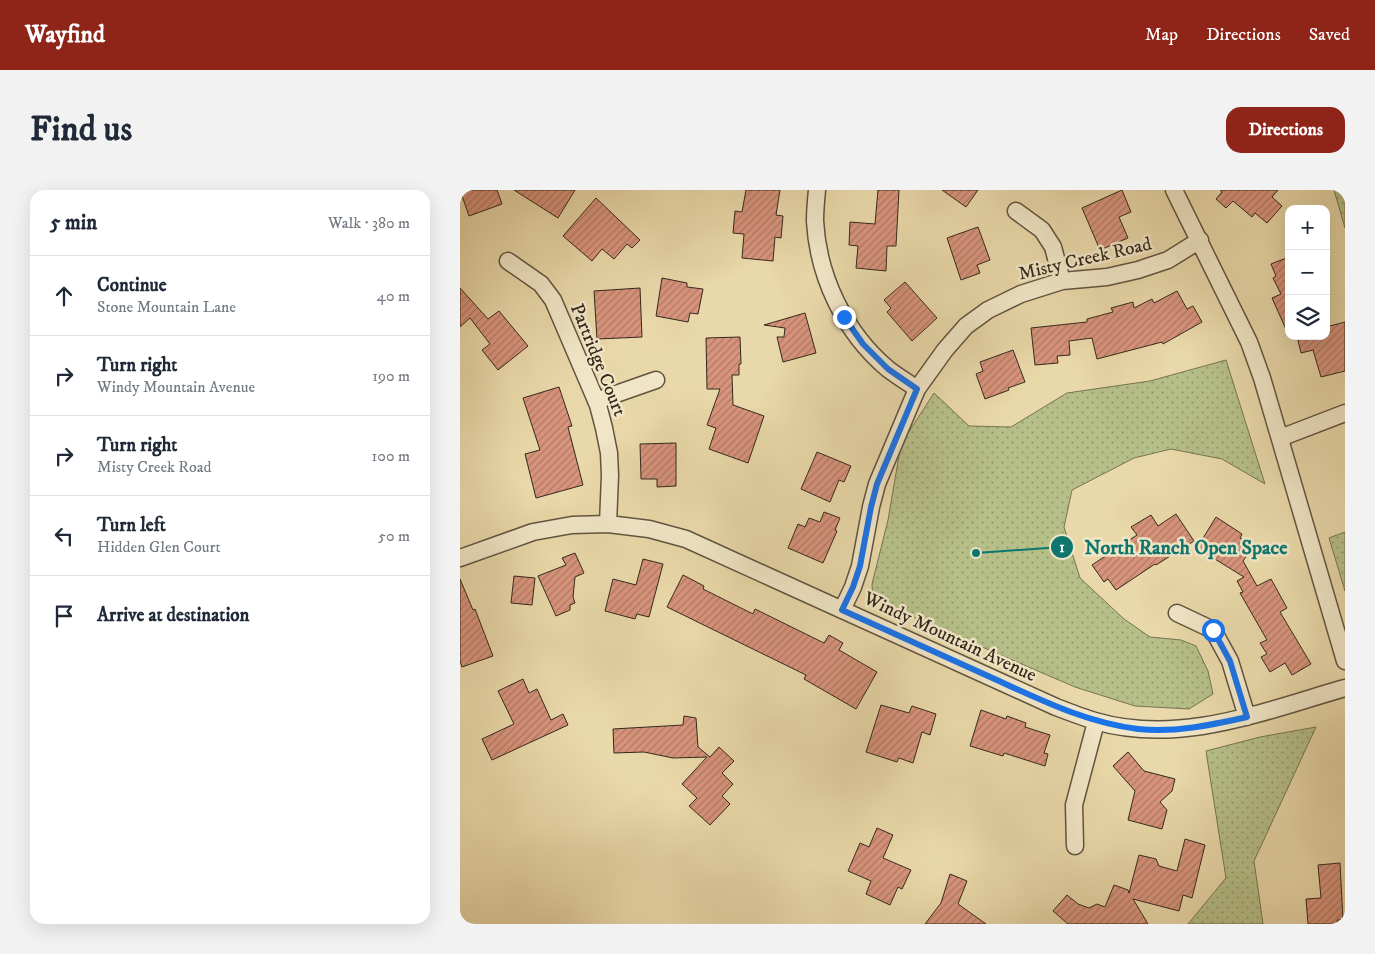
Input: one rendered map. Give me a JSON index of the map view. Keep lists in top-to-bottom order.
{
  "streets": {
    "street": ["Misty Creek Road", "Partridge Court", "Windy Mountain Avenue"]
  },
  "crossings": [
    ["Misty Creek Road", "Windy Mountain Avenue"],
    ["Partridge Court", "Windy Mountain Avenue"]
  ],
  "places": ["North Ranch Open Space"],
  "page": {
    "header": "Wayfind",
    "nav": ["Map", "Directions", "Saved"],
    "buttons": "Directions",
    "title": "Find us",
    "heading": ["5 min", "Walk · 380 m"],
    "map_buttons": ["+", "−"],
    "list": [
      ["Continue", "Stone Mountain Lane", "40 m"],
      ["Turn right", "Windy Mountain Avenue", "190 m"],
      ["Turn right", "Misty Creek Road", "100 m"],
      ["Turn left", "Hidden Glen Court", "50 m"],
      "Arrive at destination"
    ]
  }
}
